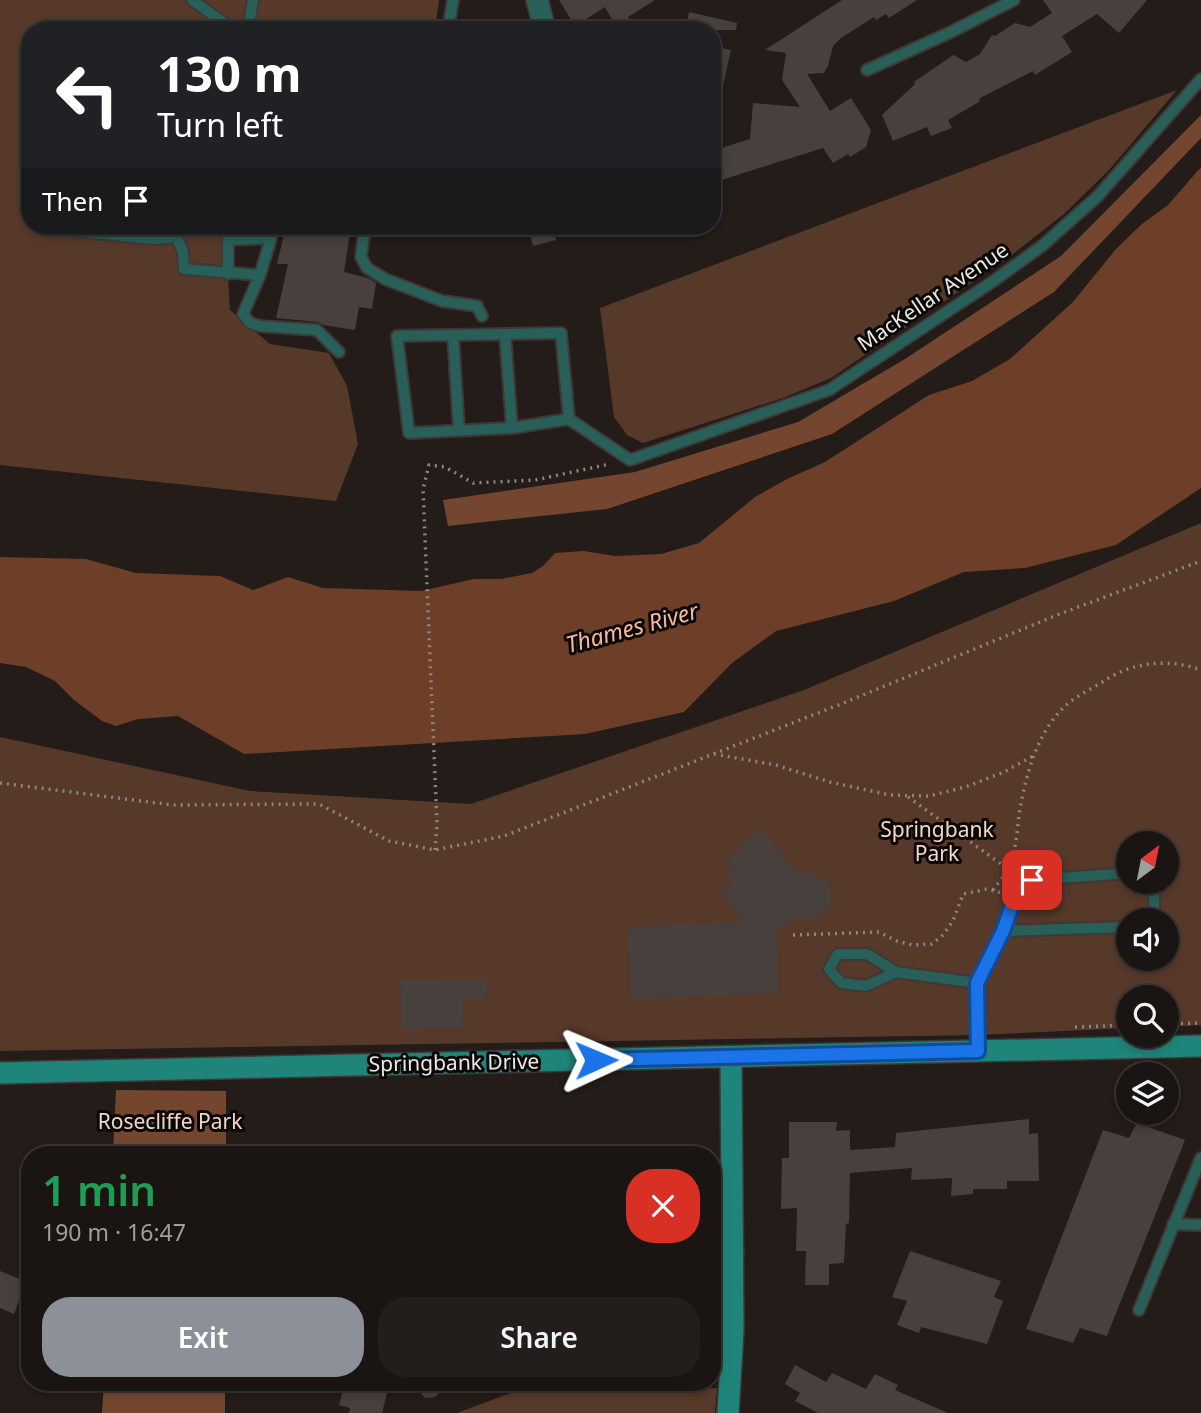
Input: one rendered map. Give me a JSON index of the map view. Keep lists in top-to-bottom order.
{
  "streets": {
    "main road": ["Springbank Drive"],
    "lane": ["MacKellar Avenue"]
  },
  "water": ["Thames River"],
  "parks": ["Springbank Park", "Rosecliffe Park"],
  "north": "top right",
  "page": {
    "turn": ["130 m", "Turn left"],
    "then": "Then",
    "heading": ["1 min", "190 m · 16:47"],
    "buttons": ["Exit", "Share"]
  }
}
